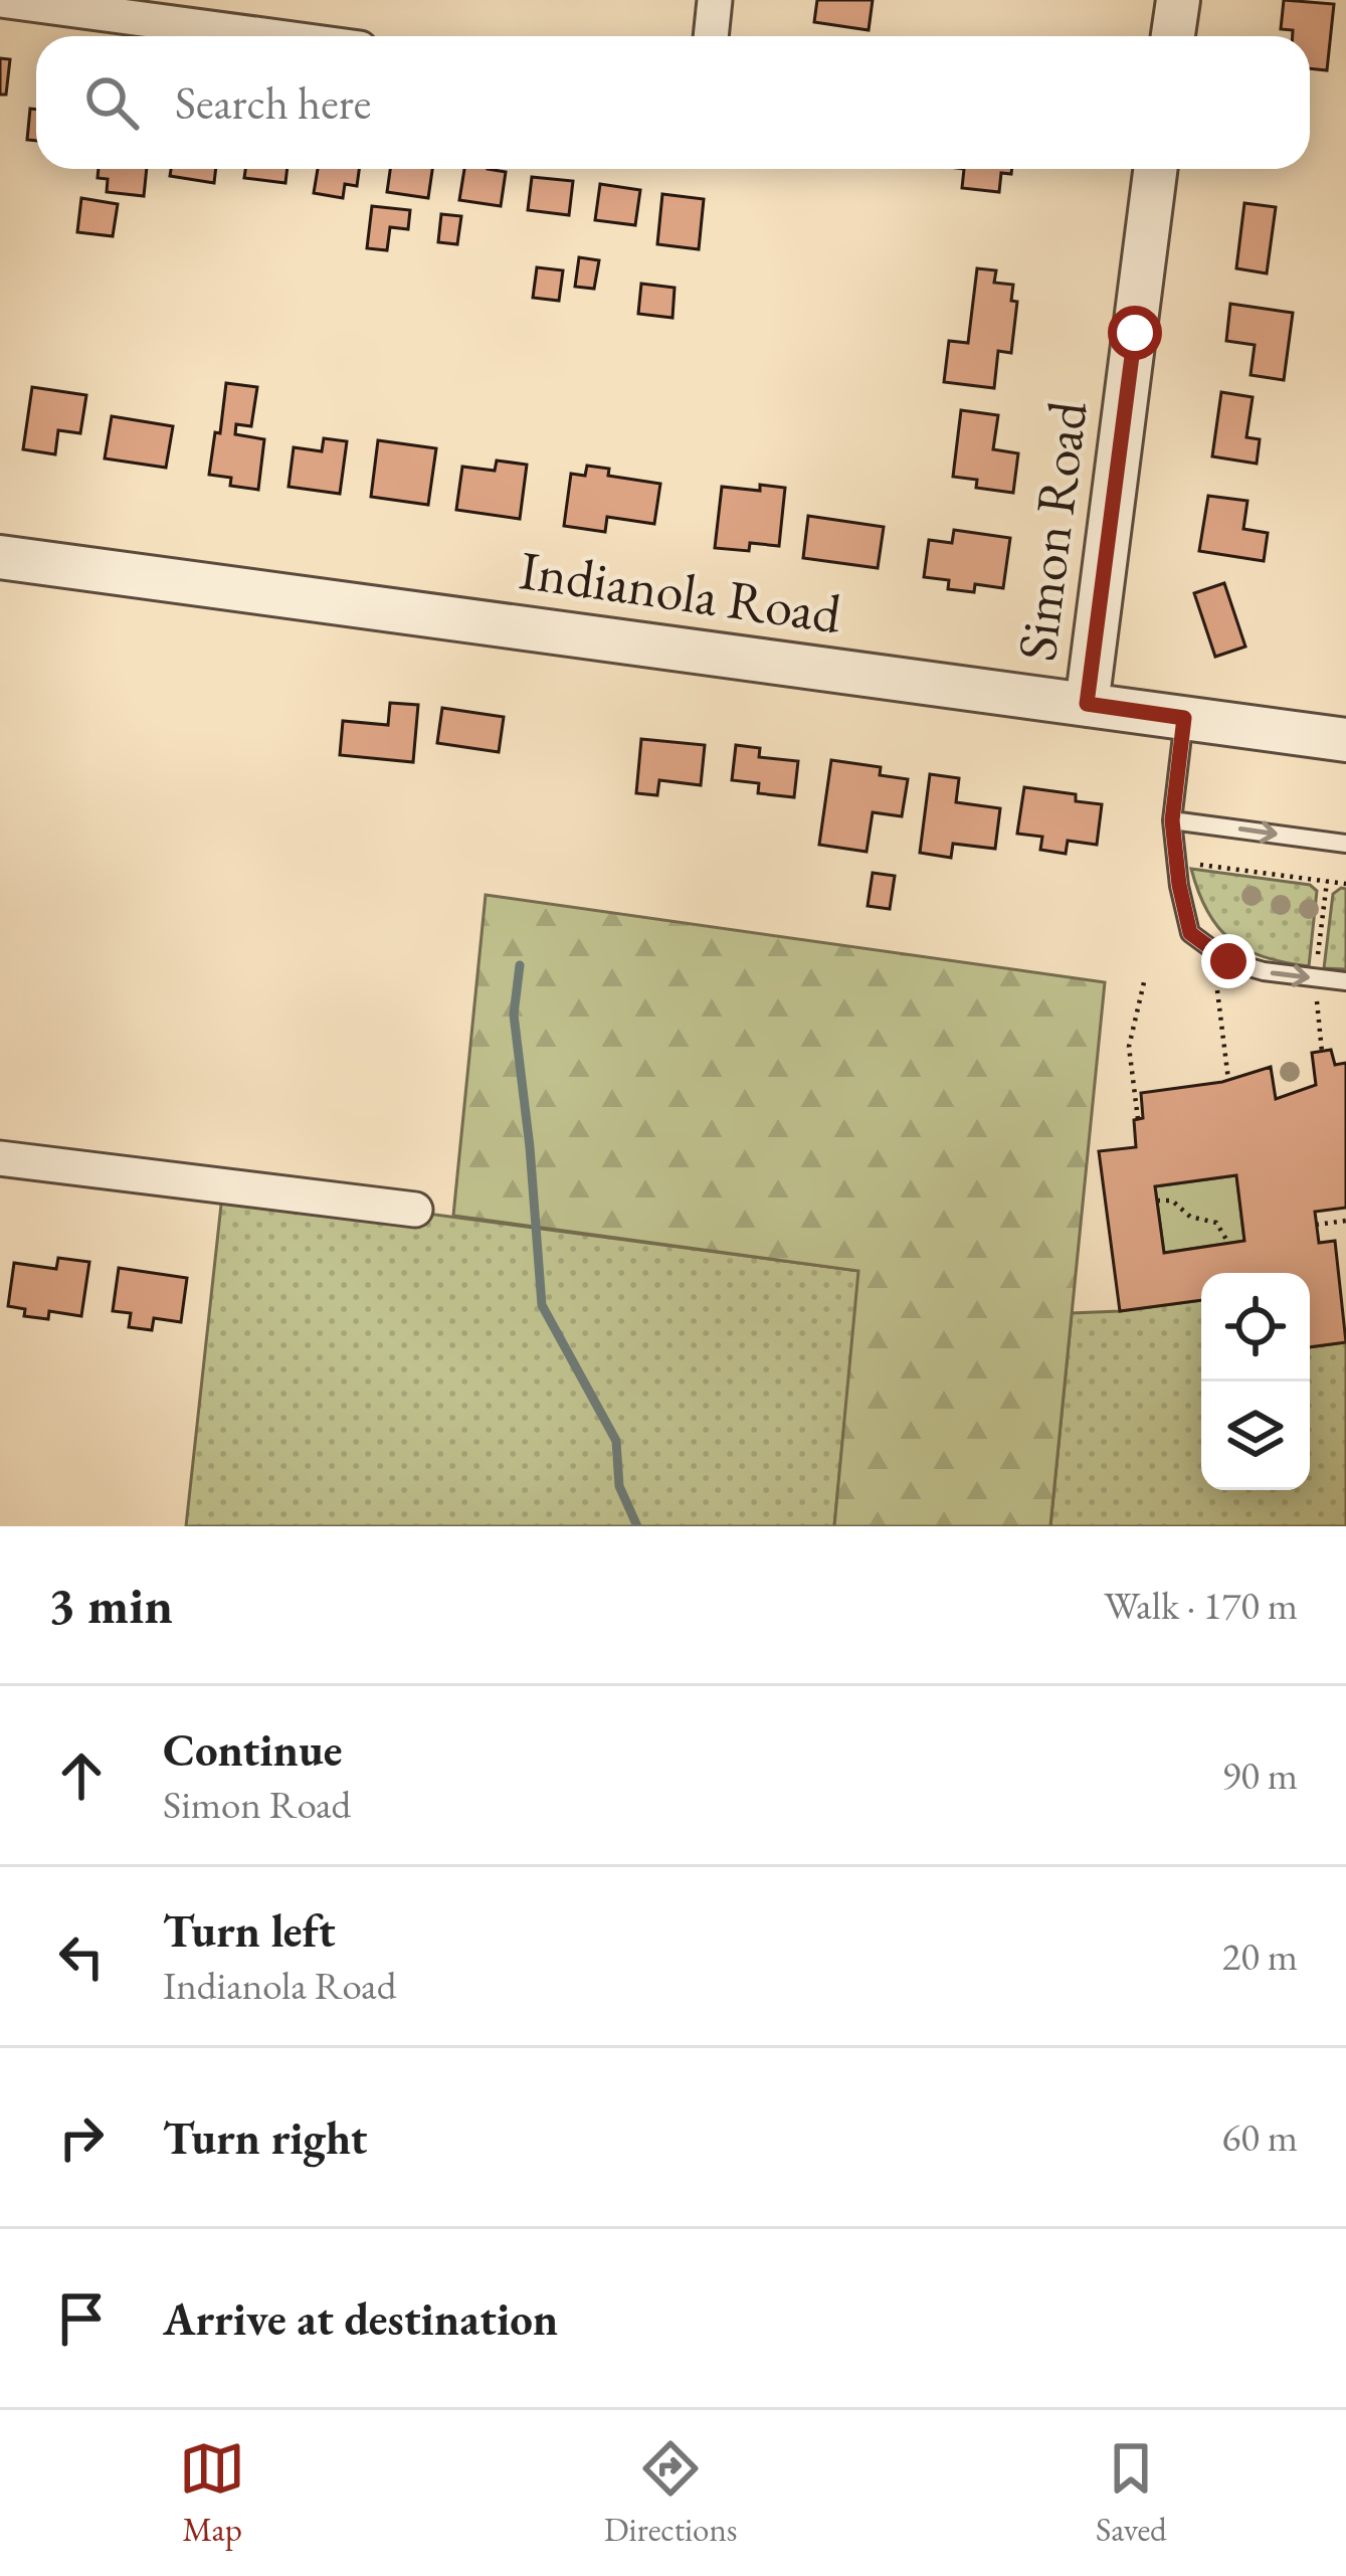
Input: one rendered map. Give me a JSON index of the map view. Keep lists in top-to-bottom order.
{
  "streets": {
    "street": ["Simon Road", "Indianola Road"]
  },
  "crossings": [
    ["Simon Road", "Indianola Road"]
  ],
  "page": {
    "search": "Search here",
    "heading": ["3 min", "Walk · 170 m"],
    "list": [
      ["Continue", "Simon Road", "90 m"],
      ["Turn left", "Indianola Road", "20 m"],
      ["Turn right", "60 m"],
      "Arrive at destination"
    ],
    "nav": ["Map", "Directions", "Saved"]
  }
}
